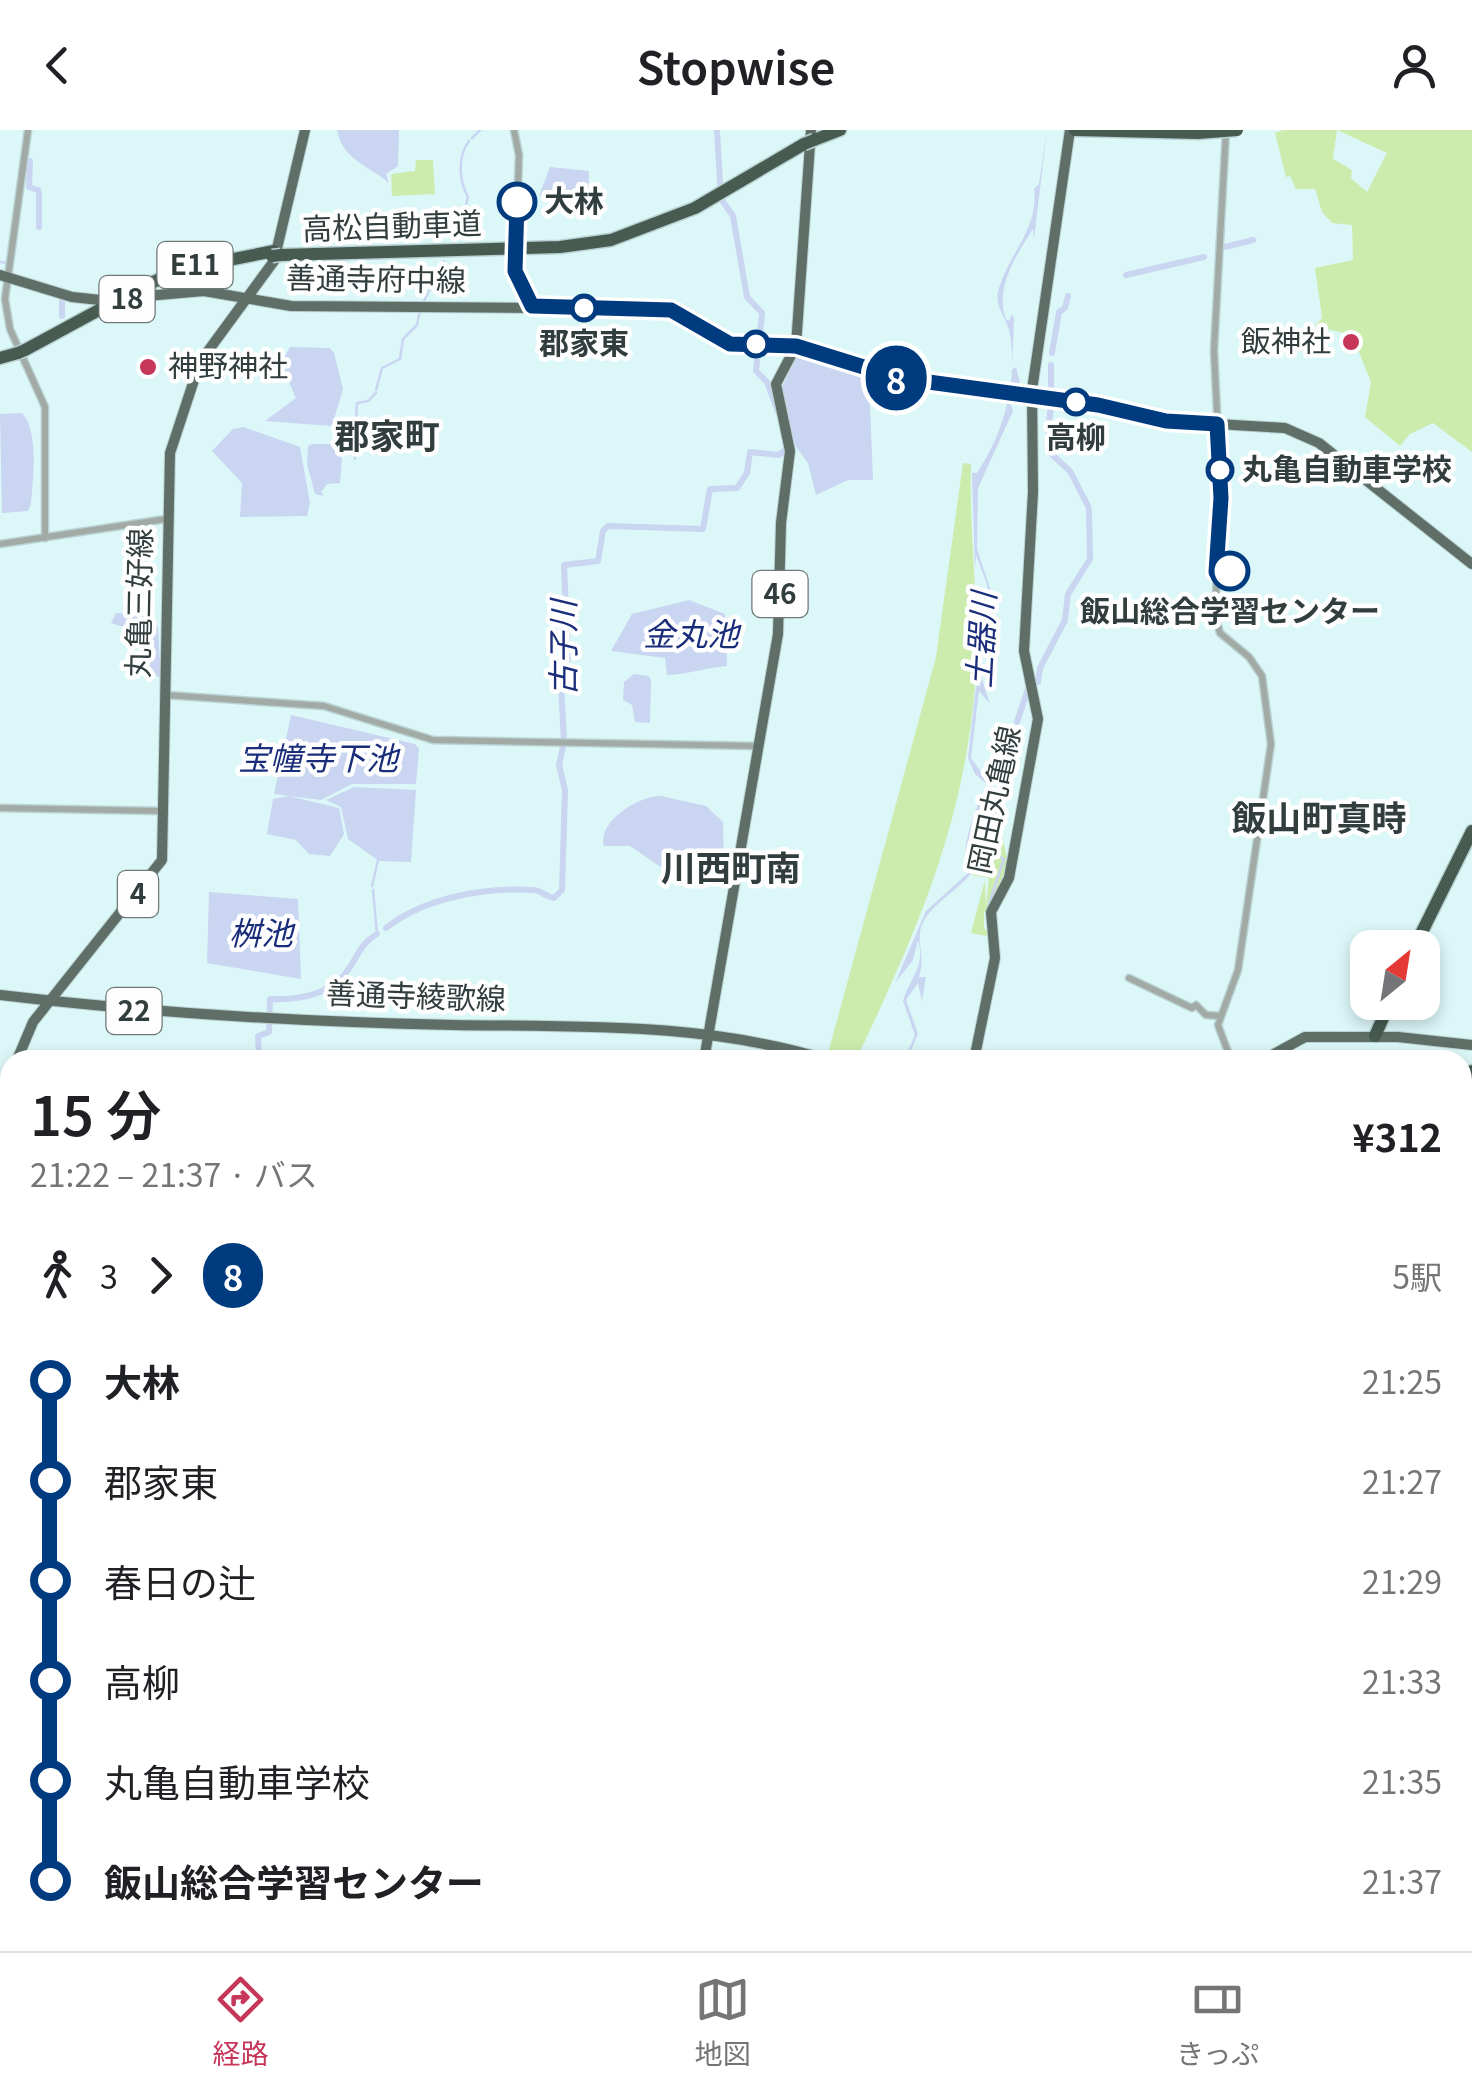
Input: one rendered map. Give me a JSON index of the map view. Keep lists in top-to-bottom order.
{
  "streets": {
    "highway": ["高松自動車道", "E11"],
    "main road": [
      "善通寺府中線",
      "18",
      "46",
      "丸亀三好線",
      "岡田丸亀線",
      "4",
      "善通寺綾歌線",
      "22"
    ]
  },
  "crossings": [
    ["高松自動車道", "46"],
    ["善通寺府中線", "46"],
    ["善通寺府中線", "丸亀三好線"],
    ["善通寺府中線", "岡田丸亀線"],
    ["46", "善通寺綾歌線"],
    ["丸亀三好線", "善通寺綾歌線"]
  ],
  "districts": ["郡家町", "飯山町真時", "川西町南"],
  "water": [
    "金丸池",
    "土器川",
    "古子川",
    "宝幢寺下池",
    "桝池"
  ],
  "places": [
    "大林",
    "郡家東",
    "飯神社",
    "神野神社",
    "高柳",
    "丸亀自動車学校",
    "飯山総合学習センター"
  ],
  "lines": ["bus line 8"],
  "north": "top right",
  "page": {
    "header": "Stopwise",
    "on_map": "8",
    "heading": ["15 分", "21:22 – 21:37 · バス", "¥312"],
    "legs": ["3", "8", "5駅"],
    "list": [
      {
        "name": "大林",
        "value": "21:25"
      },
      {
        "name": "郡家東",
        "value": "21:27"
      },
      {
        "name": "春日の辻",
        "value": "21:29"
      },
      {
        "name": "高柳",
        "value": "21:33"
      },
      {
        "name": "丸亀自動車学校",
        "value": "21:35"
      },
      {
        "name": "飯山総合学習センター",
        "value": "21:37"
      }
    ],
    "tabs": ["経路", "地図", "きっぷ"]
  }
}
